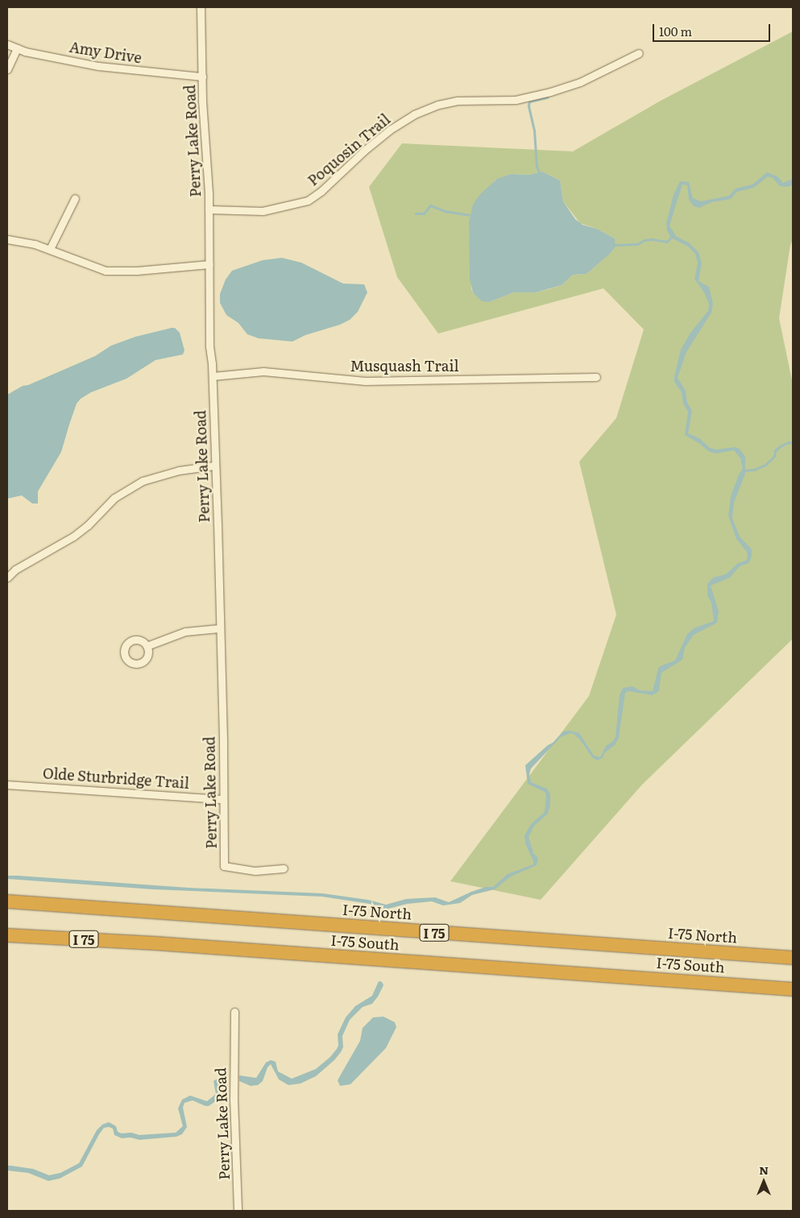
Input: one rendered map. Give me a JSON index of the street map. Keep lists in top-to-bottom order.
{
  "streets": {
    "highway": ["I-75 North", "I 75", "I-75 South"],
    "street": [
      "Amy Drive",
      "Perry Lake Road",
      "Poquosin Trail",
      "Musquash Trail",
      "Olde Sturbridge Trail"
    ]
  },
  "crossings": [
    ["Amy Drive", "Perry Lake Road"],
    ["Perry Lake Road", "Poquosin Trail"],
    ["Perry Lake Road", "Musquash Trail"],
    ["Perry Lake Road", "Olde Sturbridge Trail"]
  ],
  "scale_bar": "100 m",
  "north": "top"
}
